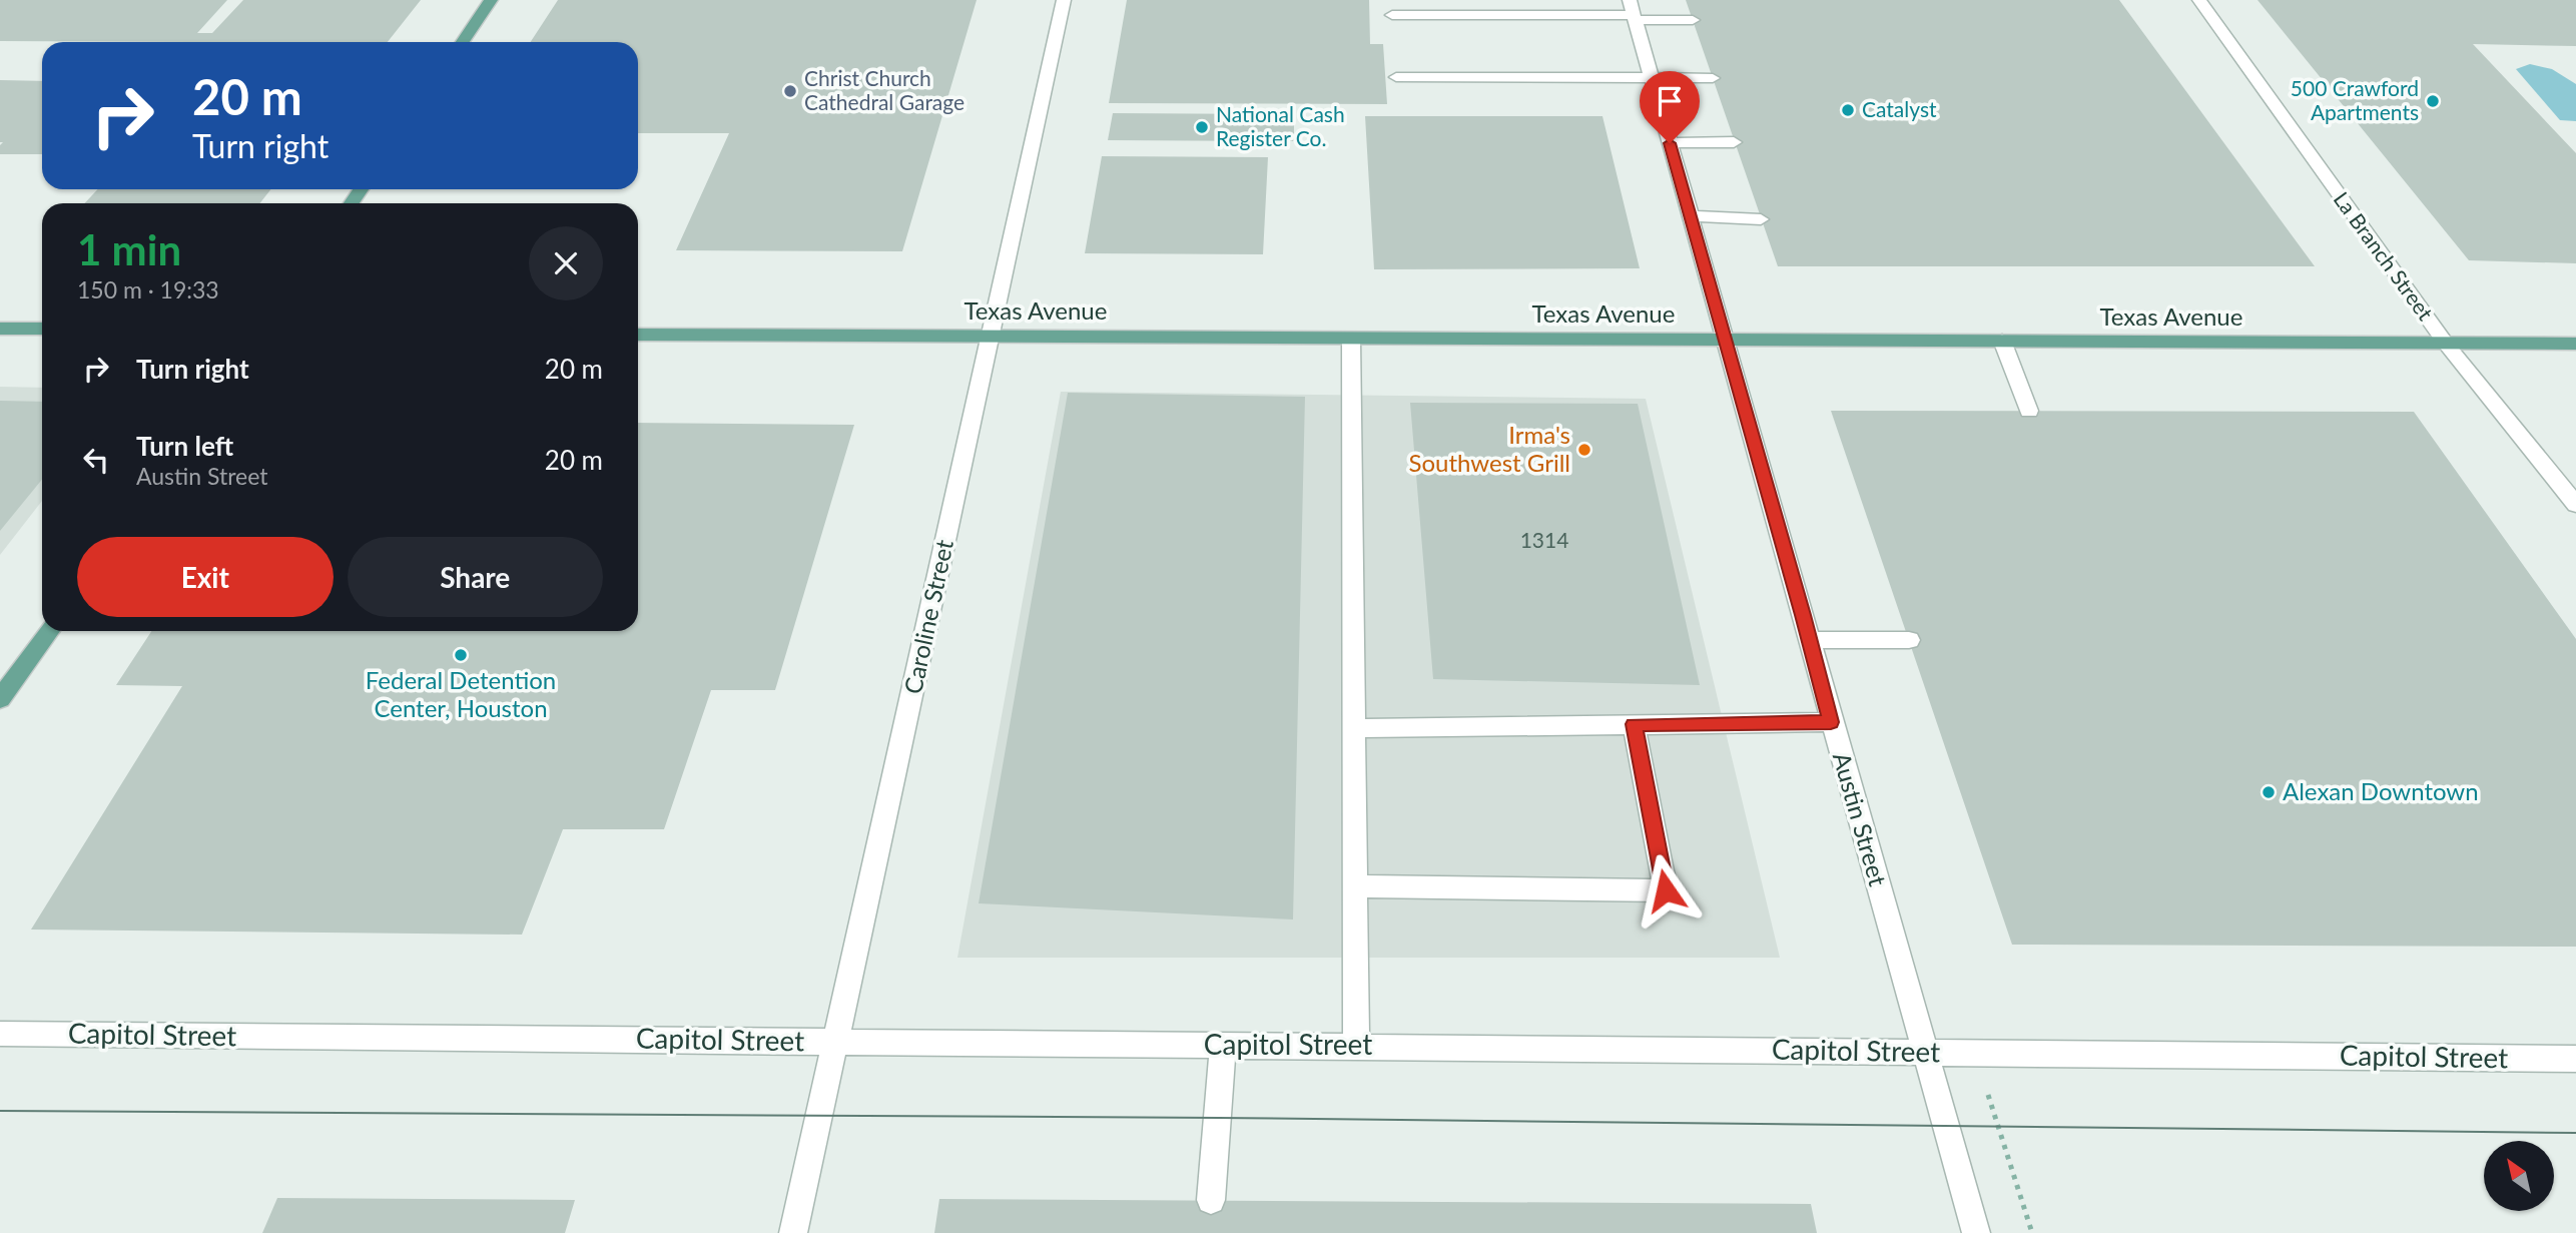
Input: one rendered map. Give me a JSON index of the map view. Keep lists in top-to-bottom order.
{
  "streets": {
    "main road": ["Texas Avenue"],
    "street": [
      "La Branch Street",
      "Caroline Street",
      "Austin Street",
      "Capitol Street"
    ]
  },
  "crossings": [
    ["La Branch Street", "Texas Avenue"],
    ["Texas Avenue", "Caroline Street"],
    ["Texas Avenue", "Austin Street"],
    ["Caroline Street", "Capitol Street"],
    ["Austin Street", "Capitol Street"]
  ],
  "places": [
    "Christ Church Cathedral Garage",
    "500 Crawford Apartments",
    "Catalyst",
    "National Cash Register Co.",
    "Irma's Southwest Grill",
    "Federal Detention Center, Houston",
    "Alexan Downtown"
  ],
  "house_numbers": ["1314"],
  "north": "top left",
  "page": {
    "turn": ["20 m", "Turn right"],
    "heading": ["1 min", "150 m · 19:33"],
    "list": [
      {
        "name": "Turn right",
        "value": "20 m"
      },
      {
        "name": "Turn left",
        "note": "Austin Street",
        "value": "20 m"
      }
    ],
    "buttons": ["Exit", "Share"]
  }
}
